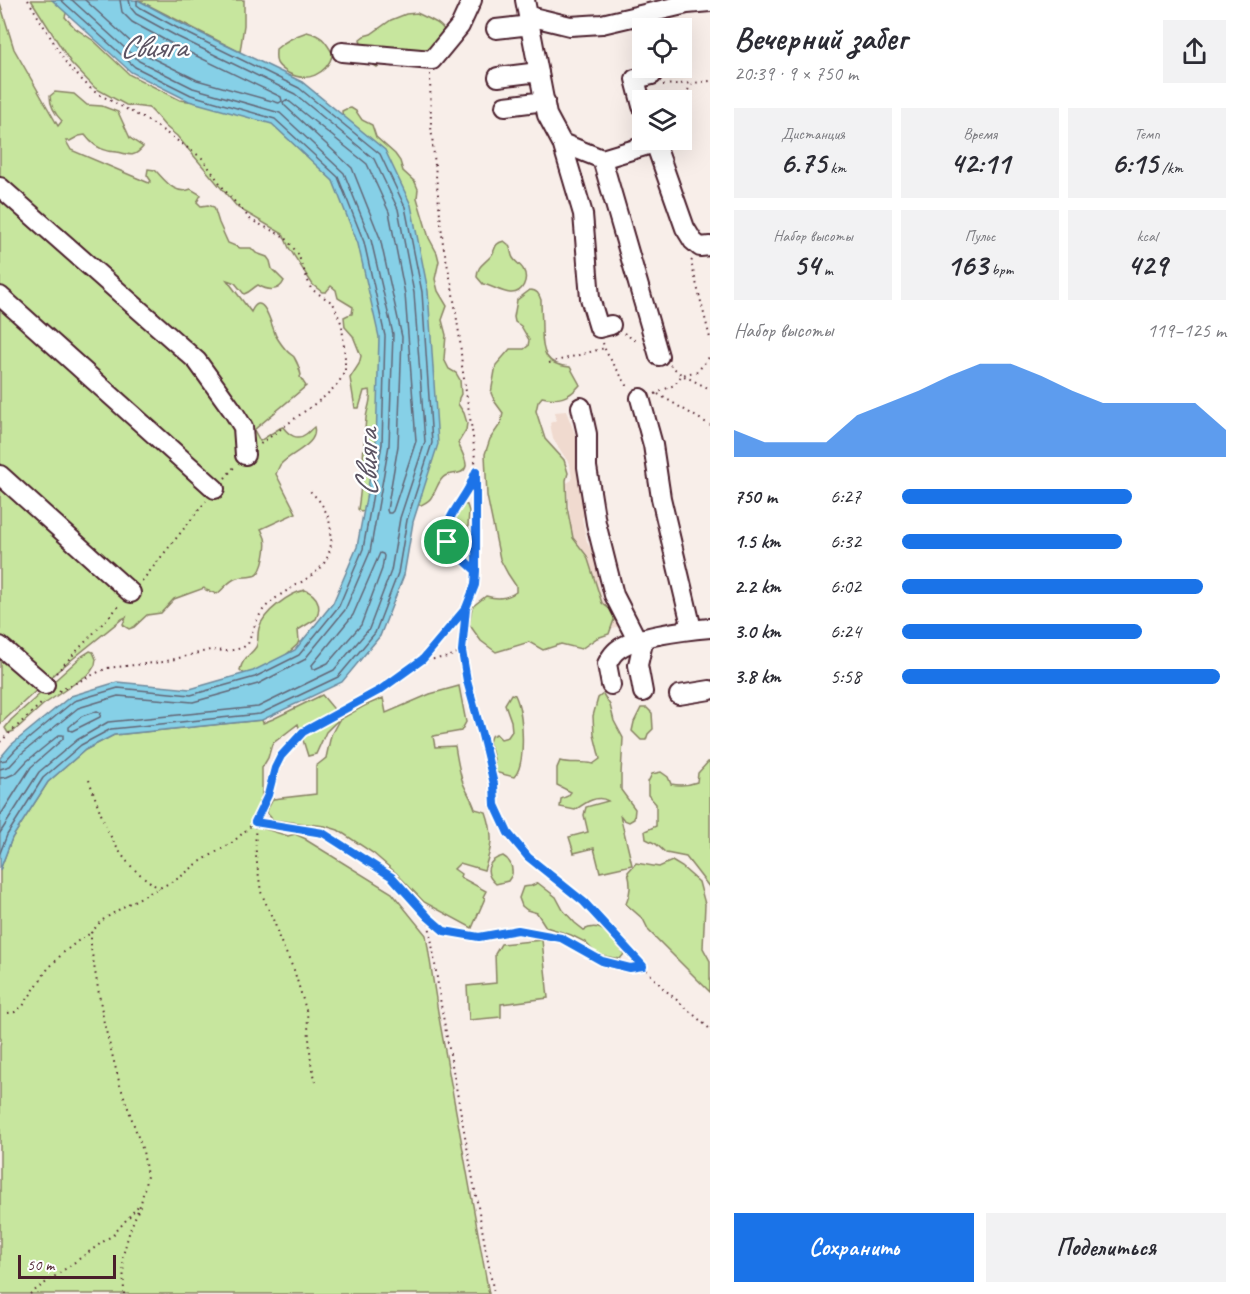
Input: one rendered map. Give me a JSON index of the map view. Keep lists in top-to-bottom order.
{
  "water": ["Свияга"],
  "scale_bar": "50 m",
  "page": {
    "heading": ["Вечерний забег", "20:39 · 9 × 750 m"],
    "stats": [
      ["Дистанция", "6.75 km"],
      ["Время", "42:11"],
      ["Темп", "6:15 /km"],
      ["Набор высоты", "54 m"],
      ["Пульс", "163 bpm"],
      ["kcal", "429"]
    ],
    "chart": ["Набор высоты", "119–125 m"],
    "list": [
      {
        "name": "750 m",
        "note": "6:27"
      },
      {
        "name": "1.5 km",
        "note": "6:32"
      },
      {
        "name": "2.2 km",
        "note": "6:02"
      },
      {
        "name": "3.0 km",
        "note": "6:24"
      },
      {
        "name": "3.8 km",
        "note": "5:58"
      }
    ],
    "buttons": ["Сохранить", "Поделиться"],
    "scale": "50 m"
  }
}
